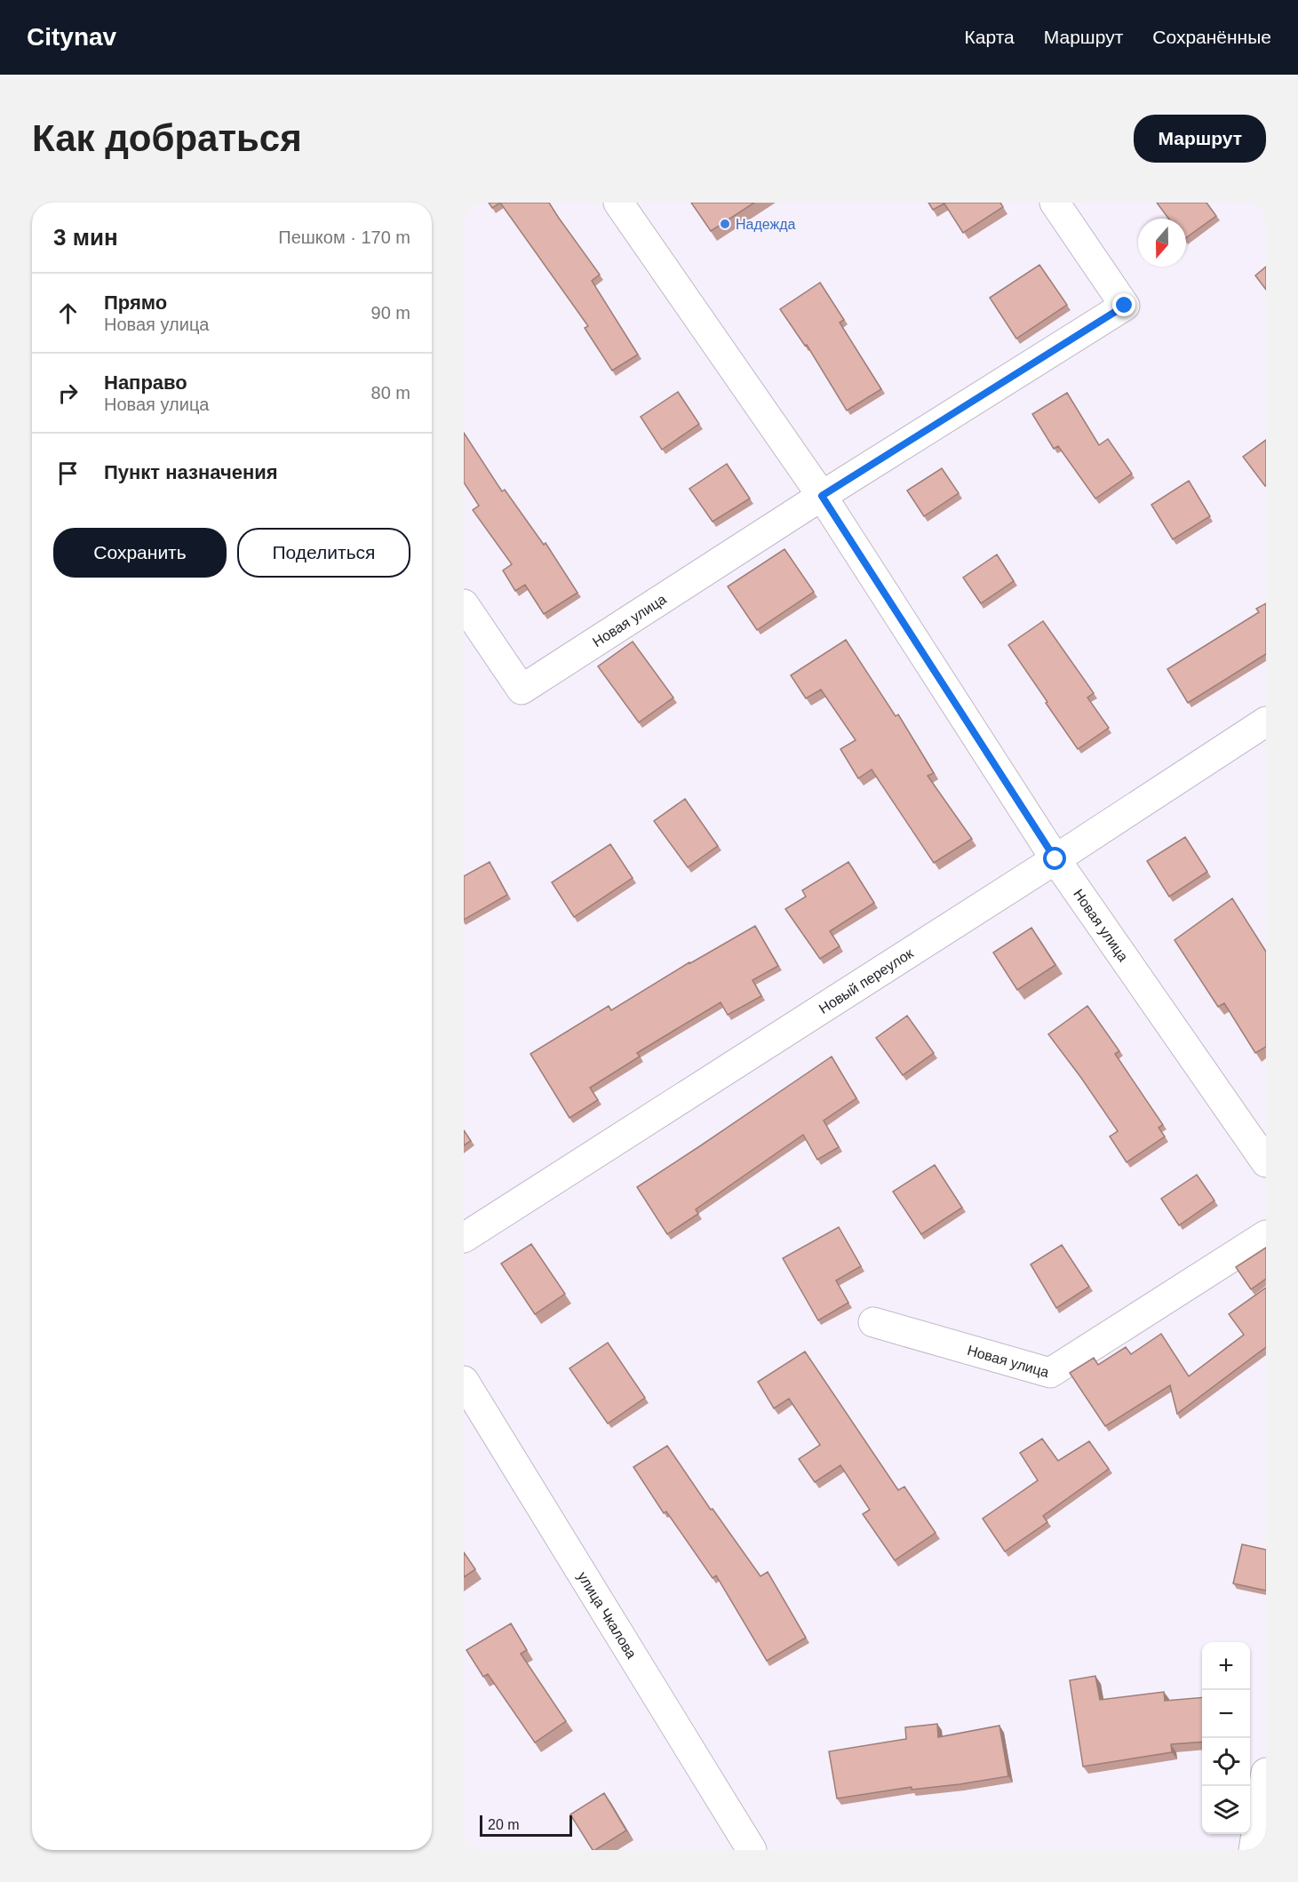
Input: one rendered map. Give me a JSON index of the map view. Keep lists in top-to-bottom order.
{
  "streets": {
    "street": ["Новая улица", "Новый переулок", "улица Чкалова"]
  },
  "crossings": [
    ["Новая улица", "Новый переулок"]
  ],
  "places": ["Надежда"],
  "scale_bar": "20 m",
  "north": "bottom",
  "page": {
    "header": "Citynav",
    "nav": ["Карта", "Маршрут", "Сохранённые"],
    "buttons": [
      "Маршрут",
      ["Сохранить", "Поделиться"]
    ],
    "title": "Как добраться",
    "heading": ["3 мин", "Пешком · 170 m"],
    "list": [
      ["Прямо", "Новая улица", "90 m"],
      ["Направо", "Новая улица", "80 m"],
      "Пункт назначения"
    ],
    "map_buttons": ["+", "−"],
    "scale": "20 m"
  }
}
